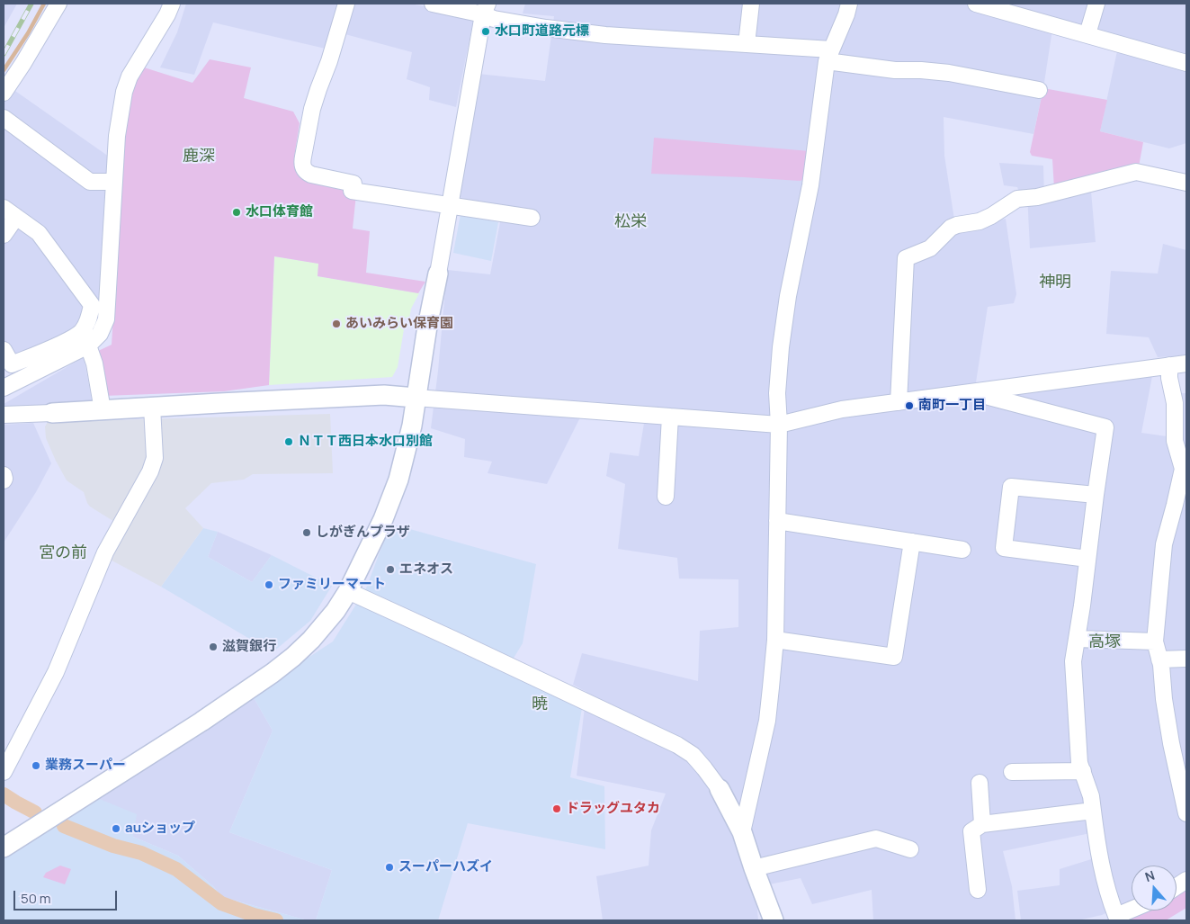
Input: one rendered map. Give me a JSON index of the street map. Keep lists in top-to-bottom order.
{
  "districts": [
    "鹿深",
    "松栄",
    "神明",
    "宮の前",
    "高塚",
    "暁"
  ],
  "places": [
    "水口町道路元標",
    "水口体育館",
    "あいみらい保育園",
    "南町一丁目",
    "ＮＴＴ西日本水口別館",
    "しがぎんプラザ",
    "エネオス",
    "ファミリーマート",
    "滋賀銀行",
    "業務スーパー",
    "ドラッグユタカ",
    "auショップ",
    "スーパーハズイ"
  ],
  "scale_bar": "50 m",
  "north": "top"
}
